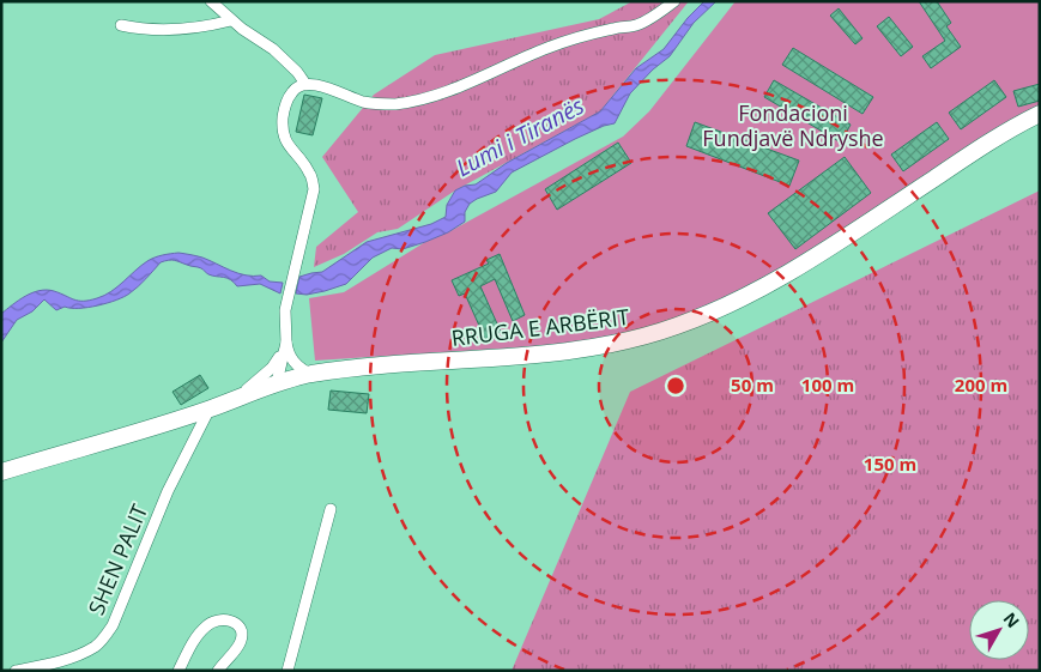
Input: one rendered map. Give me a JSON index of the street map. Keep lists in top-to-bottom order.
{
  "streets": {
    "main road": ["RRUGA E ARBËRIT"],
    "street": ["SHEN PALIT"]
  },
  "crossings": [
    ["RRUGA E ARBËRIT", "SHEN PALIT"]
  ],
  "water": ["Lumi i Tiranës"],
  "parks": ["Fondacioni Fundjavë Ndryshe"],
  "north": "top right",
  "rings": [
    "50 m",
    "100 m",
    "200 m",
    "150 m"
  ]
}
